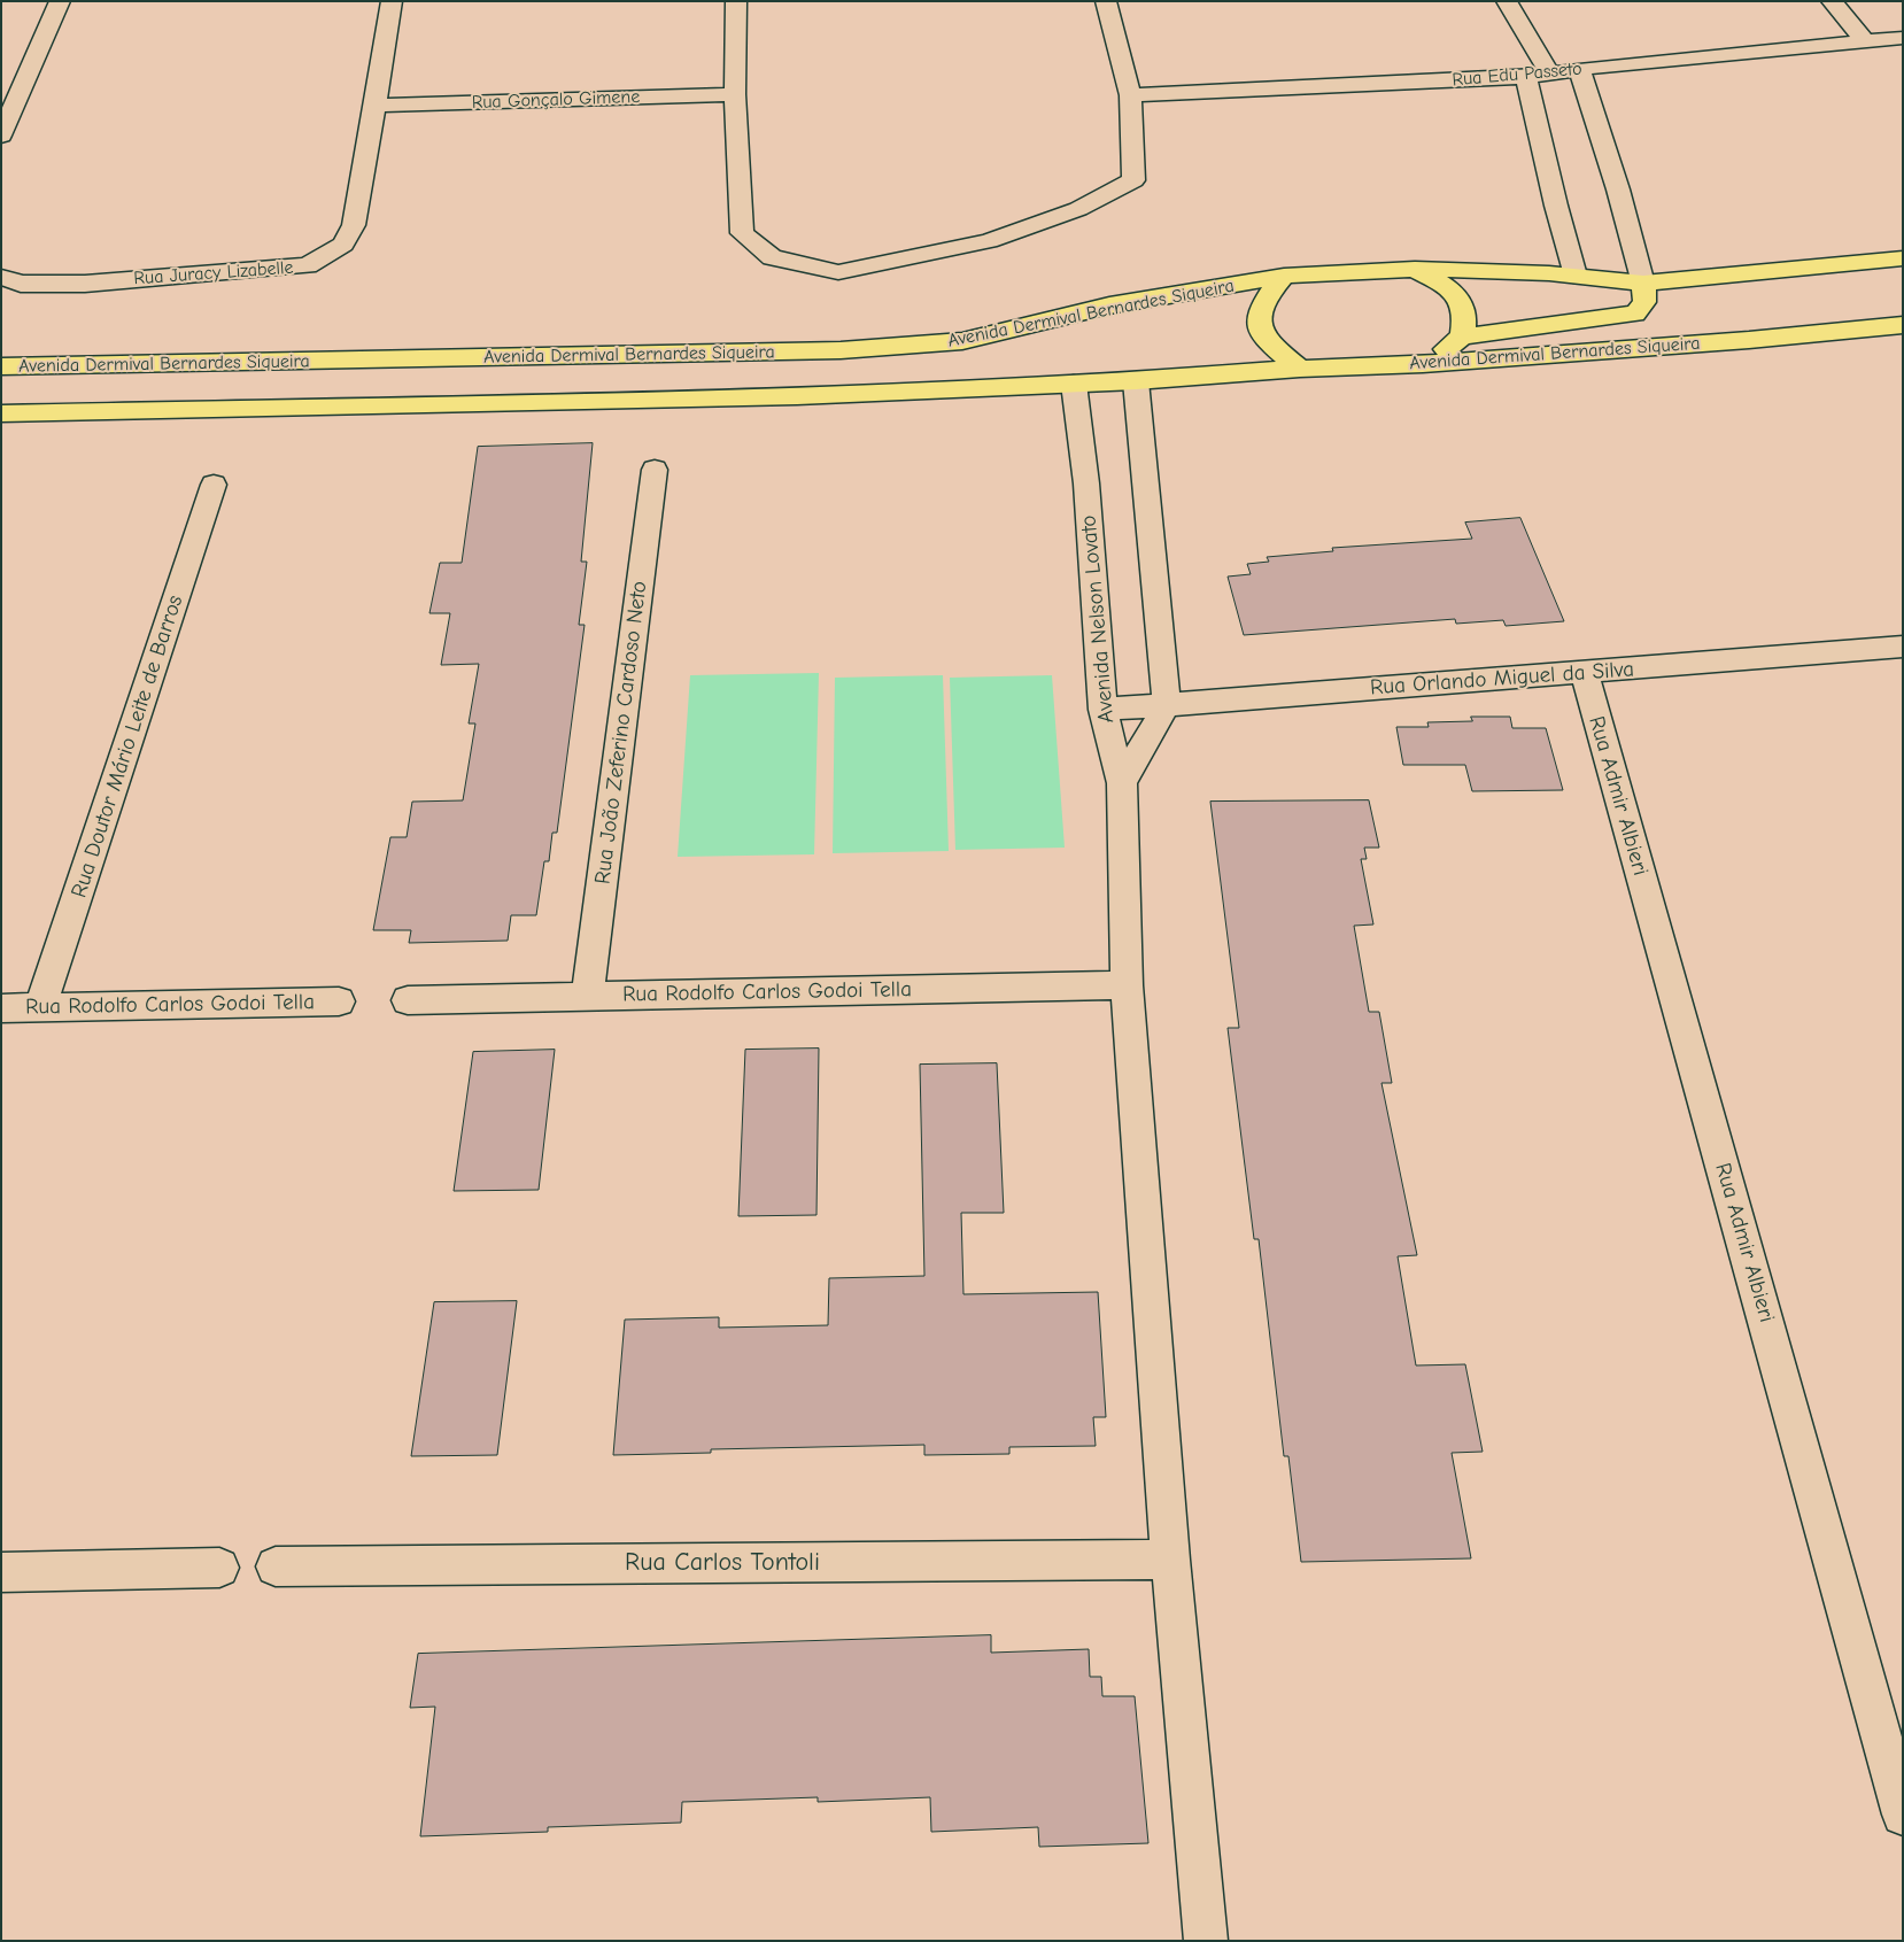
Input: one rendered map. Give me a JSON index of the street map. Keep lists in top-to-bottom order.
{
  "streets": {
    "main road": ["Avenida Dermival Bernardes Siqueira"],
    "street": [
      "Rua Edu Passeto",
      "Rua Gonçalo Gimene",
      "Rua Juracy Lizabelle",
      "Avenida Nelson Lovato",
      "Rua Orlando Miguel da Silva",
      "Rua João Zeferino Cardoso Neto",
      "Rua Doutor Mário Leite de Barros",
      "Rua Admir Albieri",
      "Rua Rodolfo Carlos Godoi Tella",
      "Rua Carlos Tontoli"
    ]
  },
  "crossings": [
    ["Rua Gonçalo Gimene", "Rua Juracy Lizabelle"],
    ["Avenida Dermival Bernardes Siqueira", "Avenida Nelson Lovato"],
    ["Avenida Nelson Lovato", "Rua Orlando Miguel da Silva"],
    ["Rua Orlando Miguel da Silva", "Rua Admir Albieri"],
    ["Rua João Zeferino Cardoso Neto", "Rua Rodolfo Carlos Godoi Tella"],
    ["Rua Doutor Mário Leite de Barros", "Rua Rodolfo Carlos Godoi Tella"]
  ]
}
